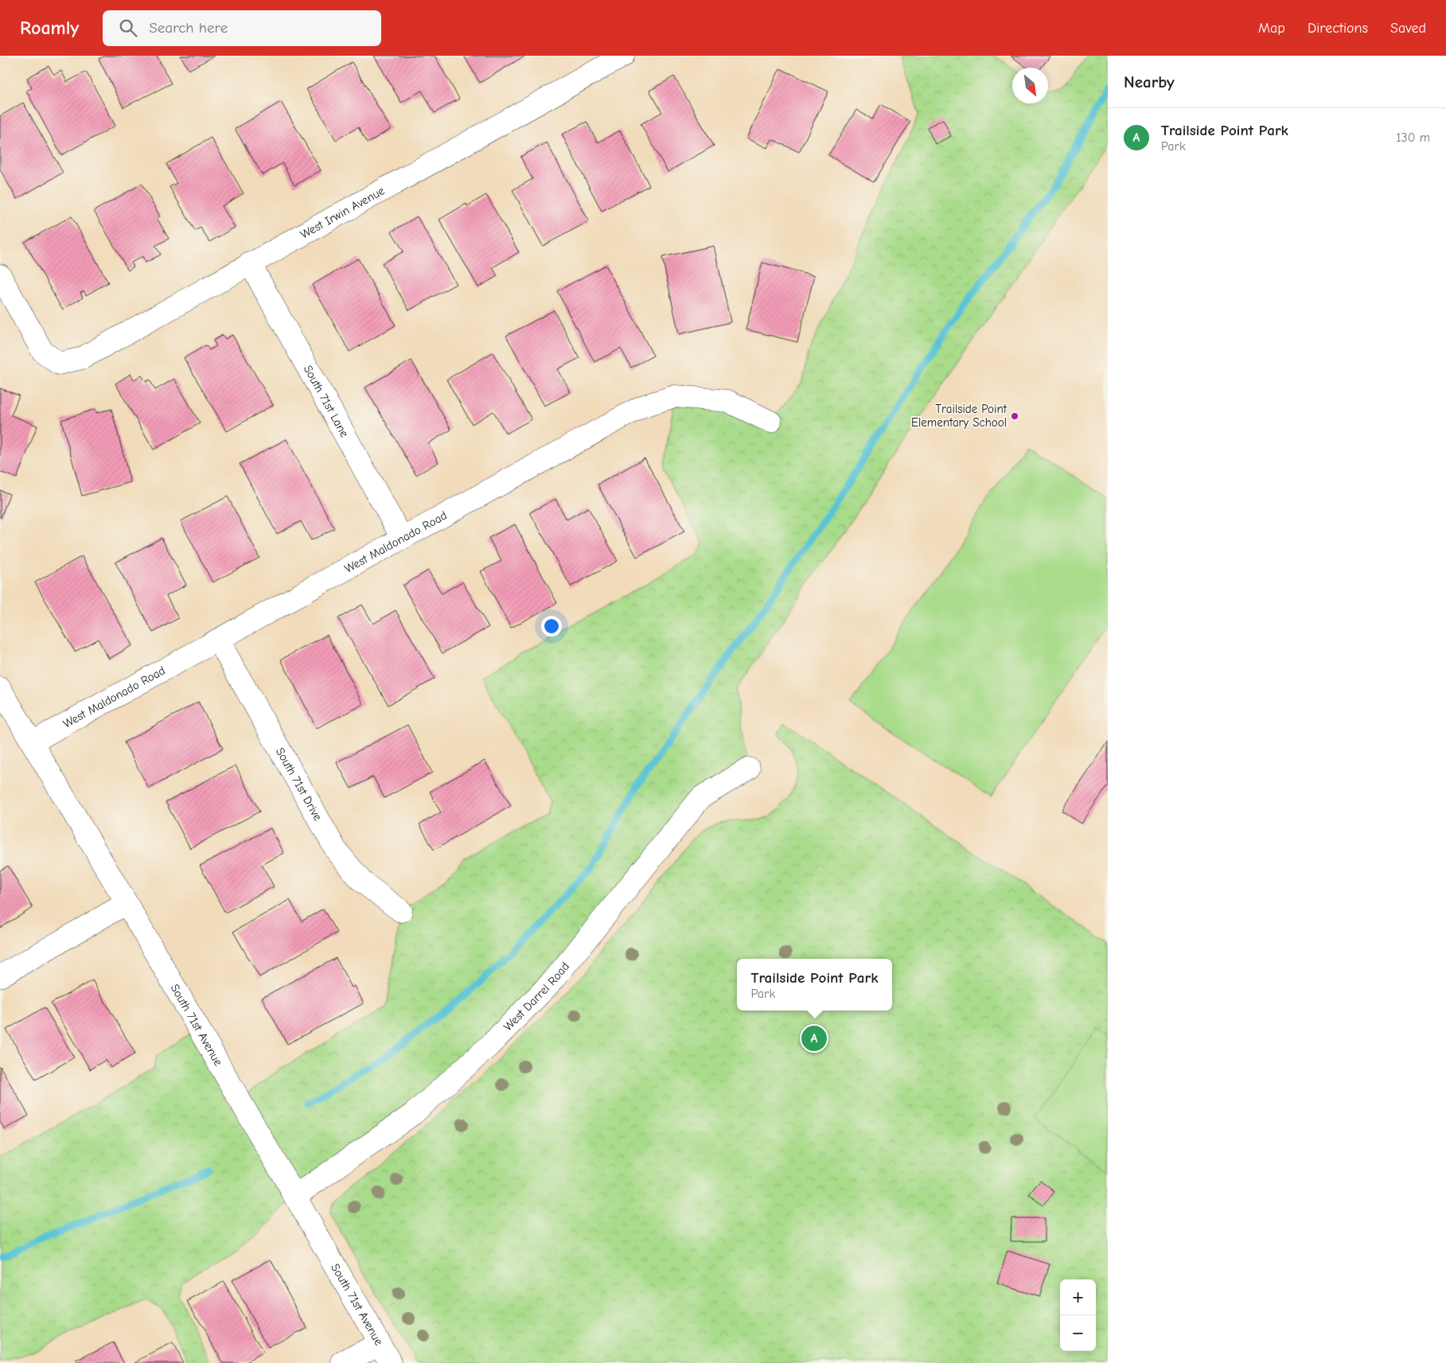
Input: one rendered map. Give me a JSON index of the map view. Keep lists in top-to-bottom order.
{
  "streets": {
    "street": [
      "West Irwin Avenue",
      "South 71st Lane",
      "West Maldonado Road",
      "South 71st Drive",
      "West Darrel Road",
      "South 71st Avenue"
    ]
  },
  "crossings": [
    ["West Irwin Avenue", "South 71st Lane"],
    ["South 71st Lane", "West Maldonado Road"],
    ["West Maldonado Road", "South 71st Drive"],
    ["West Maldonado Road", "South 71st Avenue"],
    ["West Darrel Road", "South 71st Avenue"]
  ],
  "places": ["Trailside Point Elementary School"],
  "north": "bottom right",
  "page": {
    "header": "Roamly",
    "search": "Search here",
    "nav": ["Map", "Directions", "Saved"],
    "heading": "Nearby",
    "list": [
      {
        "mark": "A",
        "name": "Trailside Point Park",
        "note": "Park",
        "value": "130 m"
      }
    ],
    "popup": ["Trailside Point Park", "Park"],
    "pins": "A",
    "map_buttons": ["+", "−"]
  }
}
